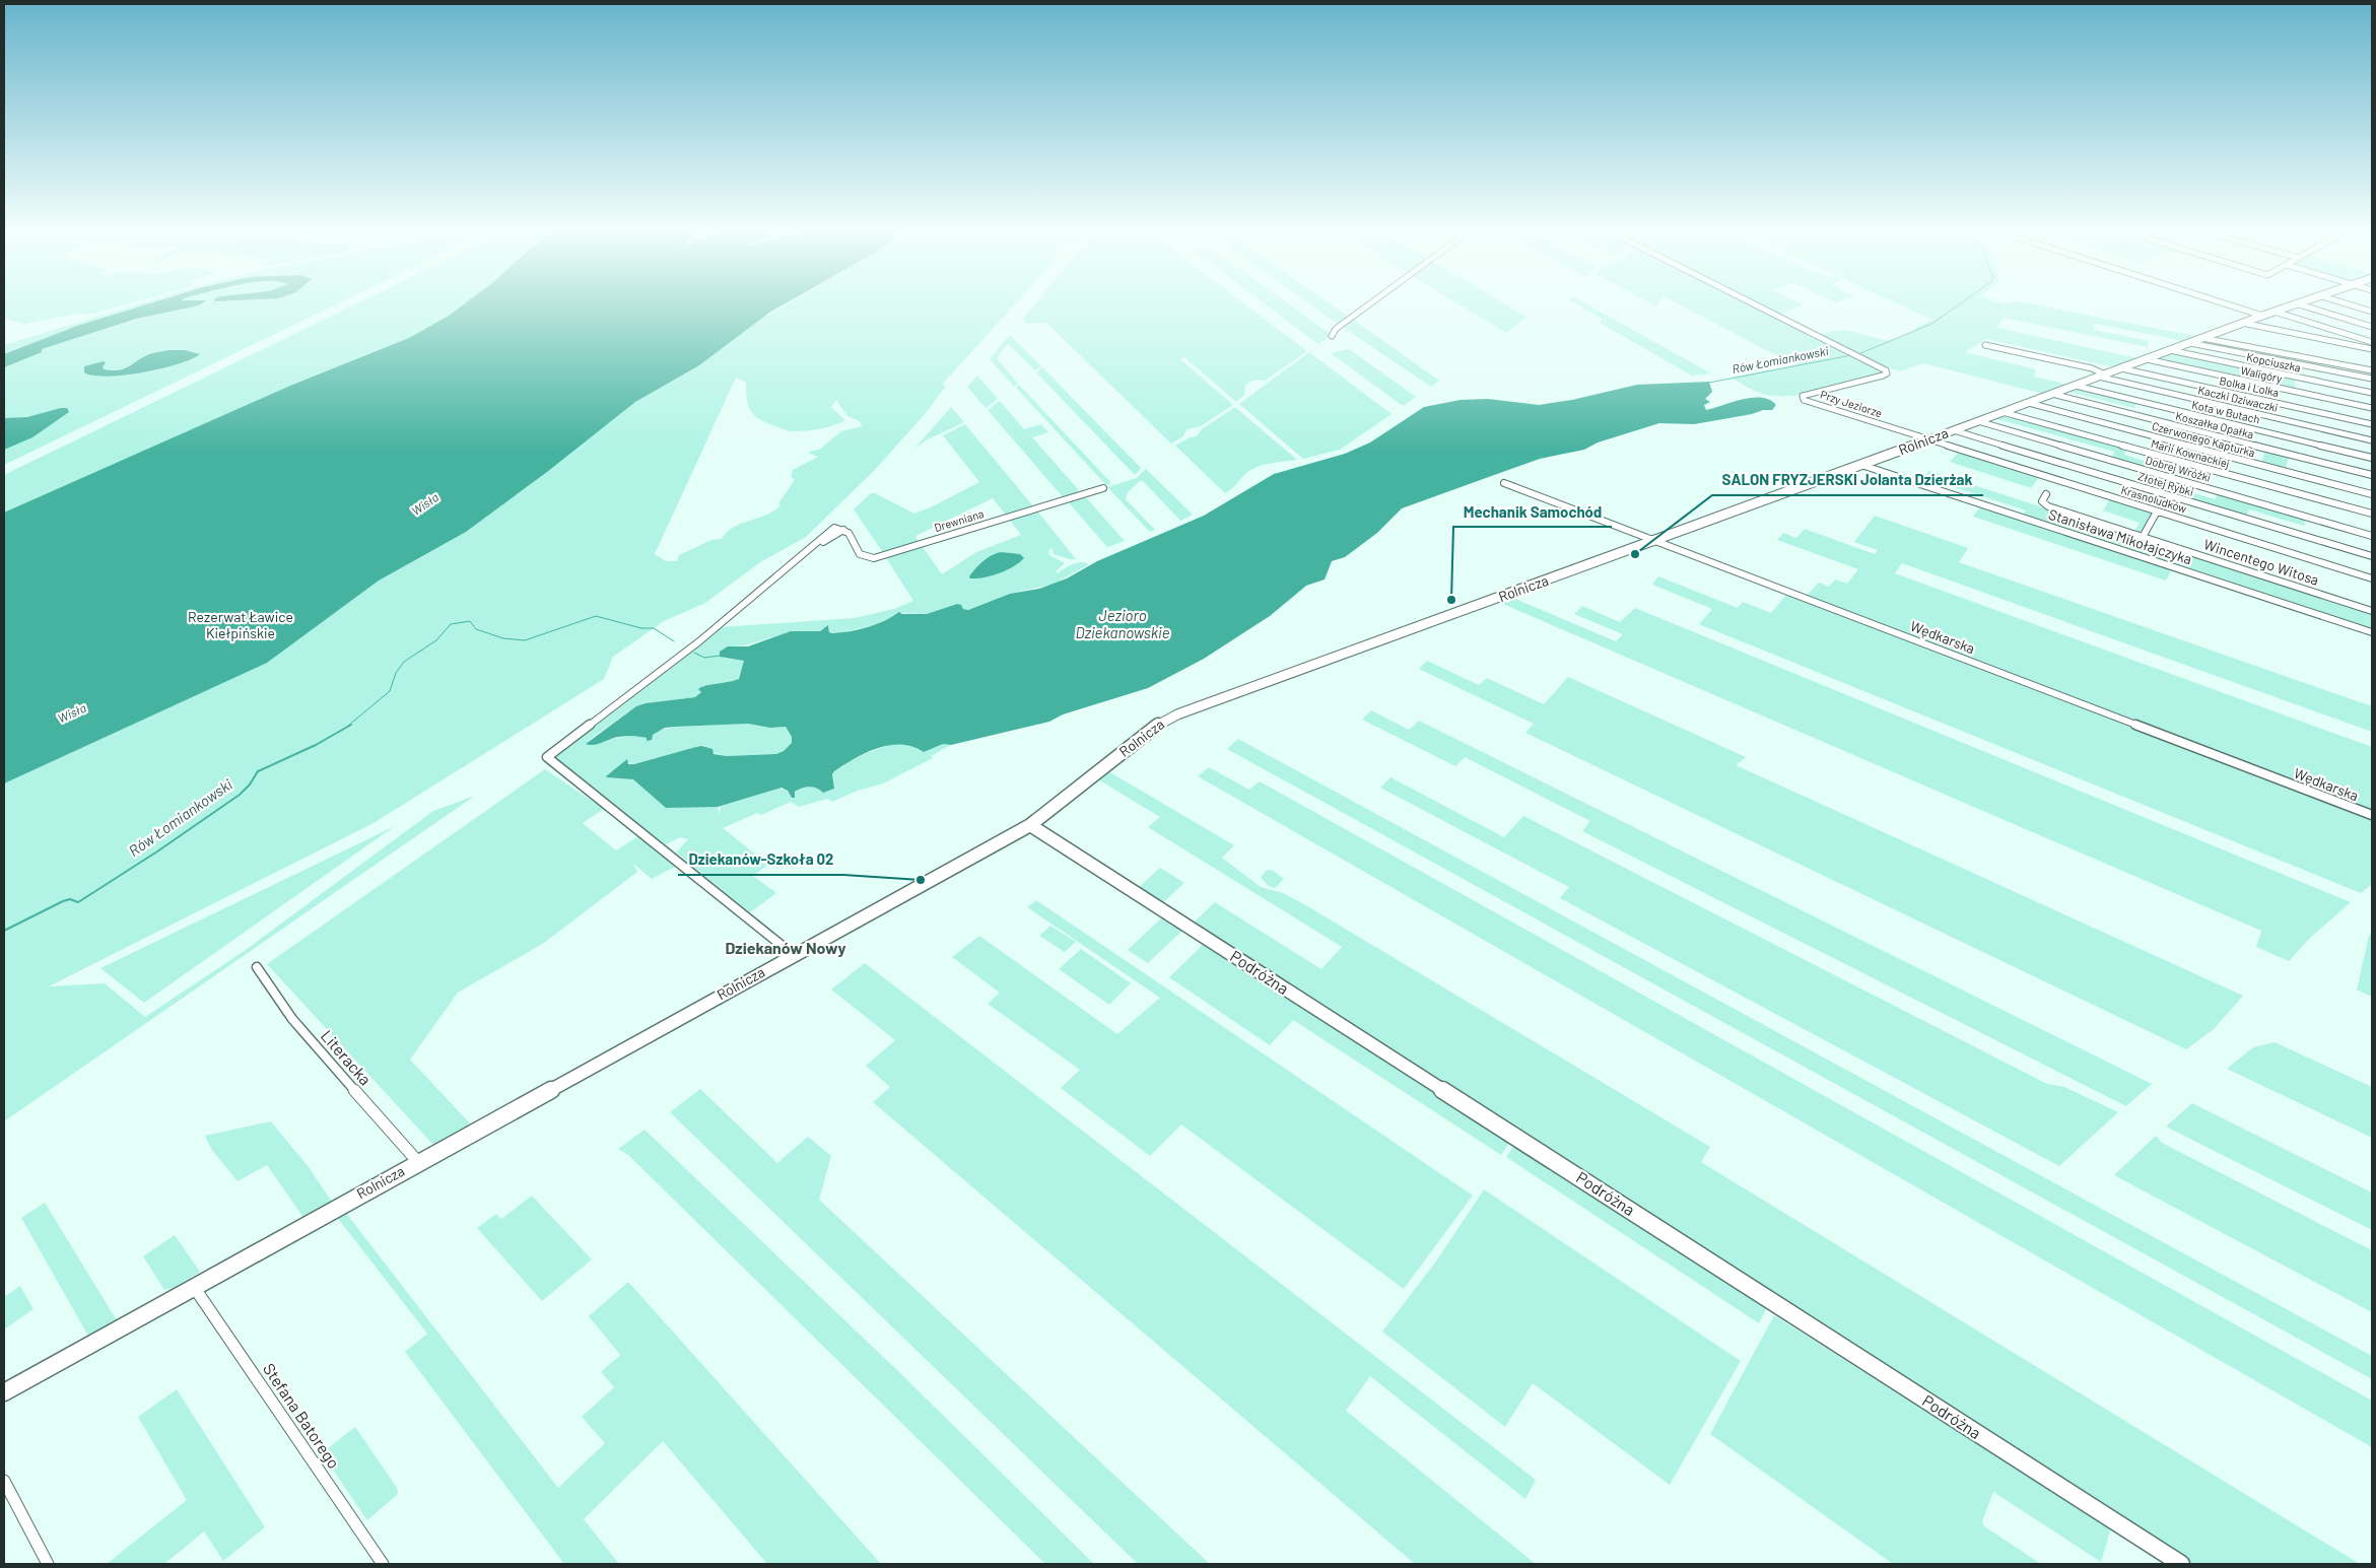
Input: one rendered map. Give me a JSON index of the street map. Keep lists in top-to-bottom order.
{
  "streets": {
    "street": [
      "Kopciuszka",
      "Waligóry",
      "Bolka i Lolka",
      "Kaczki Dziwaczki",
      "Przy Jeziorze",
      "Kota w Butach",
      "Koszałka Opałka",
      "Czerwonego Kapturka",
      "Rolnicza",
      "Marii Kownackiej",
      "Dobrej Wróżki",
      "Złotej Rybki",
      "Krasnoludków",
      "Drewniana",
      "Stanisława Mikołajczyka",
      "Wincentego Witosa",
      "Wędkarska",
      "Podróżna",
      "Literacka",
      "Stefana Batorego"
    ]
  },
  "crossings": [
    ["Kopciuszka", "Rolnicza"],
    ["Waligóry", "Rolnicza"],
    ["Bolka i Lolka", "Rolnicza"],
    ["Kaczki Dziwaczki", "Rolnicza"],
    ["Przy Jeziorze", "Rolnicza"],
    ["Przy Jeziorze", "Krasnoludków"],
    ["Kota w Butach", "Rolnicza"],
    ["Koszałka Opałka", "Rolnicza"],
    ["Czerwonego Kapturka", "Rolnicza"],
    ["Rolnicza", "Marii Kownackiej"],
    ["Rolnicza", "Dobrej Wróżki"],
    ["Rolnicza", "Złotej Rybki"],
    ["Rolnicza", "Krasnoludków"],
    ["Rolnicza", "Stanisława Mikołajczyka"],
    ["Rolnicza", "Wędkarska"],
    ["Rolnicza", "Podróżna"],
    ["Rolnicza", "Literacka"],
    ["Rolnicza", "Stefana Batorego"]
  ],
  "districts": ["Dziekanów Nowy"],
  "water": ["Rów Łomiankowski", "Wisła", "Jezioro Dziekanowskie"],
  "parks": ["Rezerwat Ławice Kiełpińskie"],
  "places": ["SALON FRYZJERSKI Jolanta Dzierżak", "Mechanik Samochód", "Dziekanów-Szkoła 02"]
}
